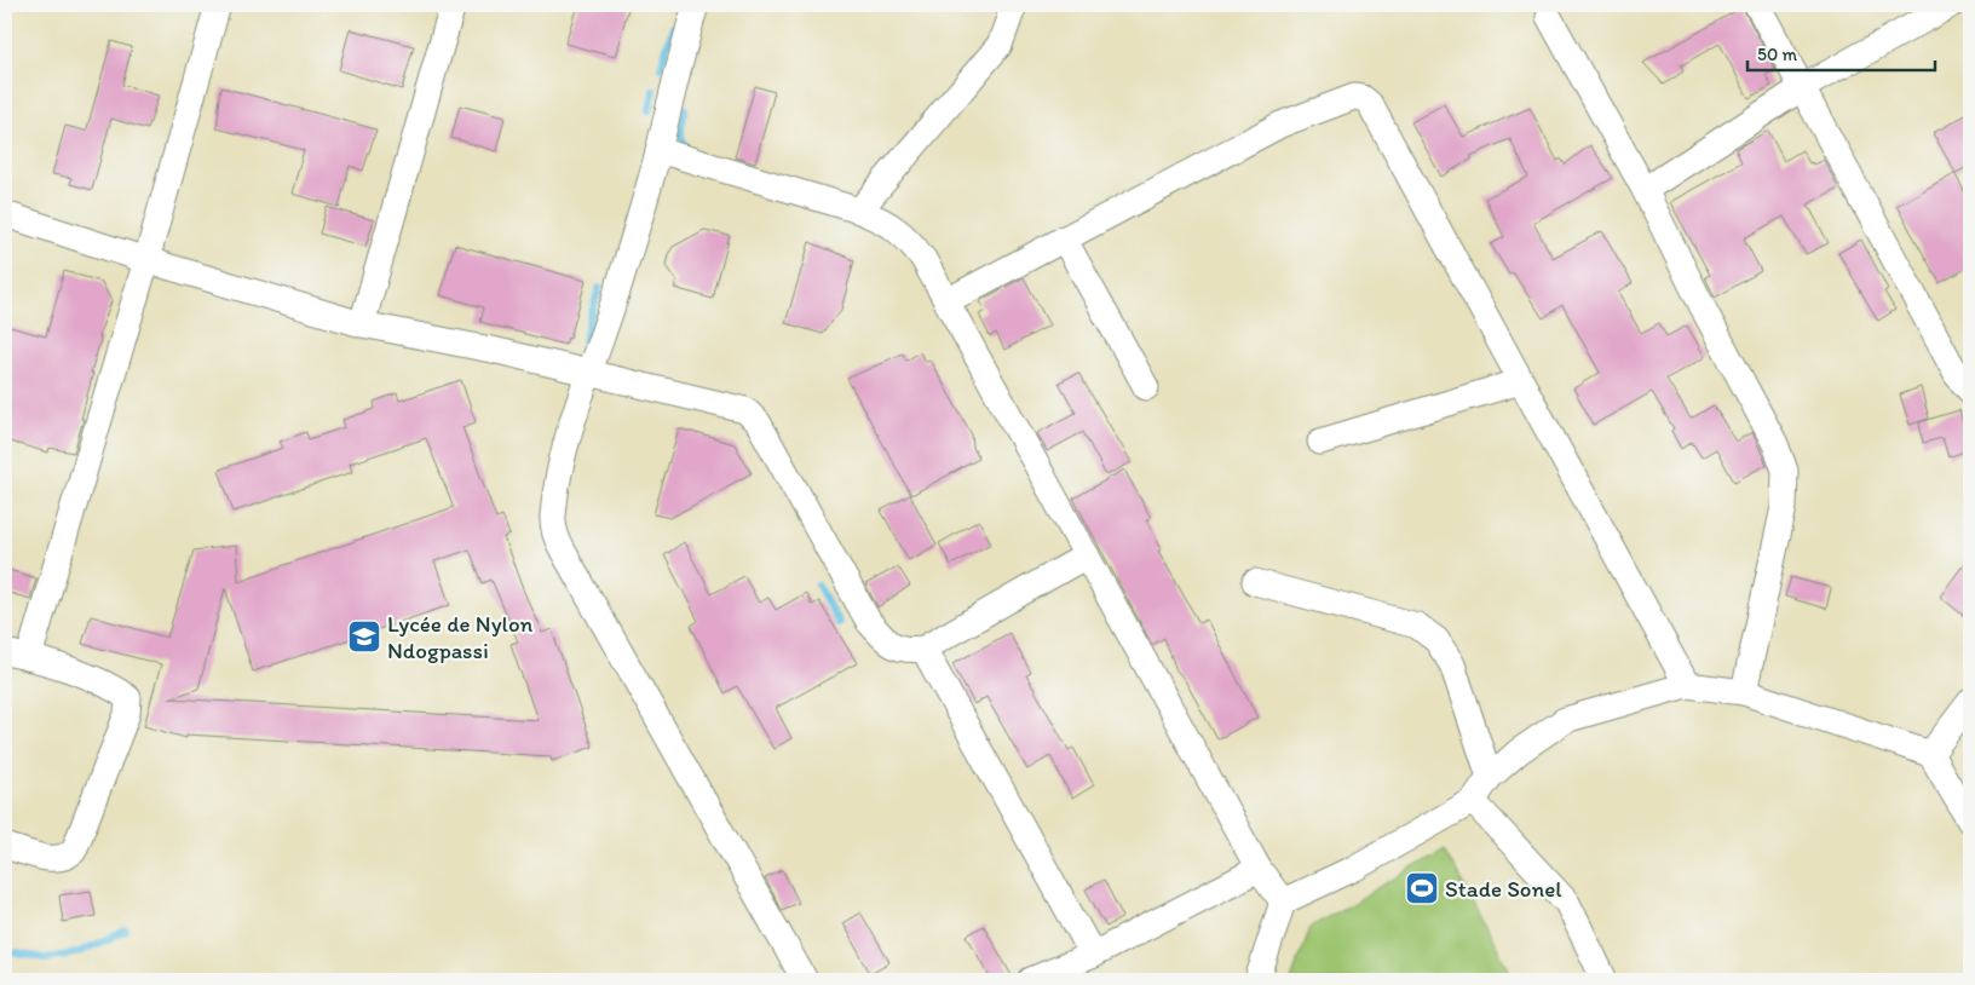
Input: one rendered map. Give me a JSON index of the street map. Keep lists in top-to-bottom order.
{
  "places": {
    "school or university": ["Lycée de Nylon Ndogpassi"],
    "sports": ["Stade Sonel"]
  },
  "scale_bar": "50 m"
}
